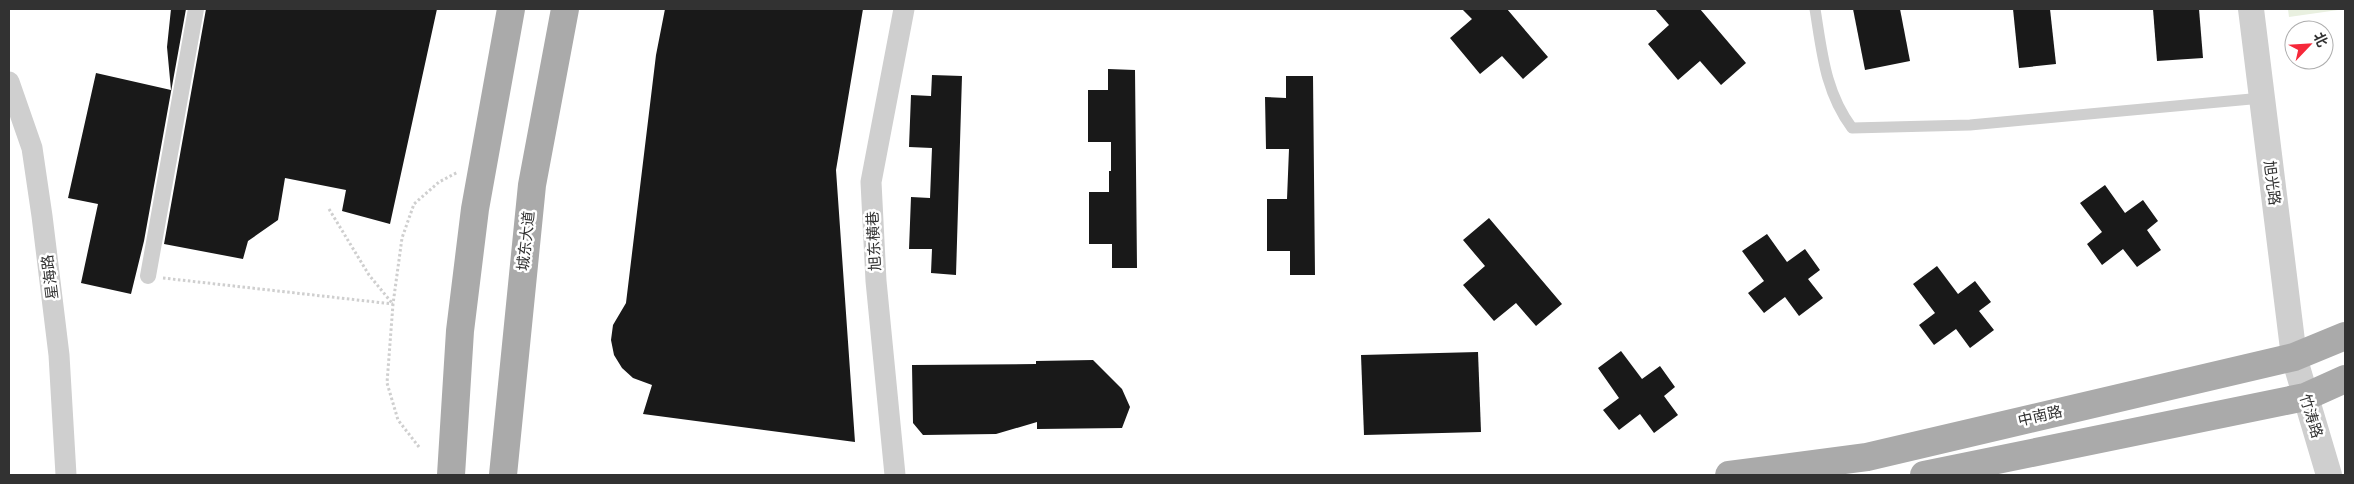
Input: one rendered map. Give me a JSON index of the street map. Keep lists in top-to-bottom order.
{
  "streets": {
    "main road": ["城东大道", "中南路"],
    "street": [
      "旭光路",
      "旭东横巷",
      "星海路",
      "竹涛路"
    ]
  },
  "crossings": [
    ["旭光路", "中南路"],
    ["旭光路", "竹涛路"],
    ["中南路", "竹涛路"]
  ],
  "north": "top right"
}
